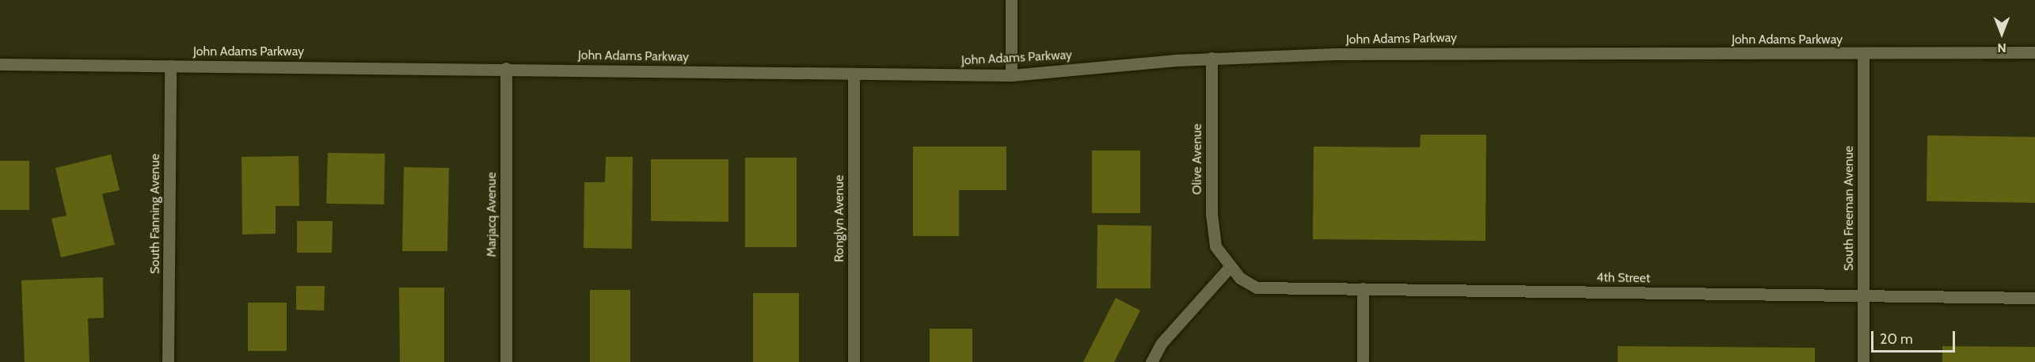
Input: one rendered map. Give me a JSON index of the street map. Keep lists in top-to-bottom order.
{
  "streets": {
    "street": [
      "John Adams Parkway",
      "Olive Avenue",
      "South Freeman Avenue",
      "South Fanning Avenue",
      "Marjacq Avenue",
      "Ronglyn Avenue",
      "4th Street"
    ]
  },
  "crossings": [
    ["John Adams Parkway", "Olive Avenue"],
    ["John Adams Parkway", "South Freeman Avenue"],
    ["John Adams Parkway", "South Fanning Avenue"],
    ["John Adams Parkway", "Marjacq Avenue"],
    ["John Adams Parkway", "Ronglyn Avenue"],
    ["Olive Avenue", "4th Street"],
    ["South Freeman Avenue", "4th Street"]
  ],
  "scale_bar": "20 m",
  "north": "bottom"
}
